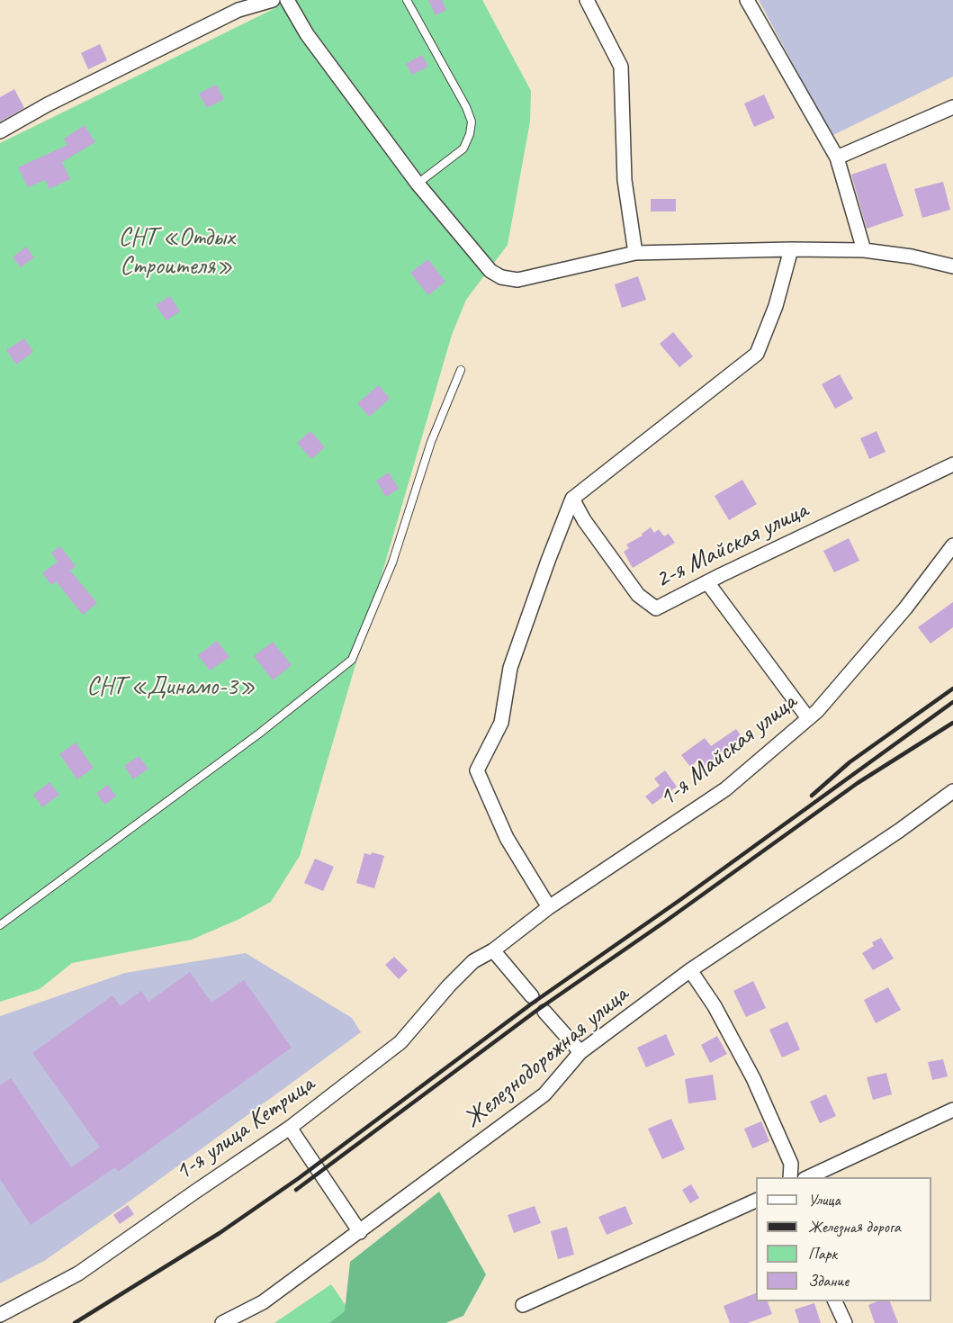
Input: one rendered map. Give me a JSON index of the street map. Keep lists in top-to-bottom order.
{
  "streets": {
    "street": [
      "2-я Майская улица",
      "1-я Майская улица",
      "Железнодорожная улица",
      "1-я улица Кетрица"
    ]
  },
  "crossings": [
    ["1-я Майская улица", "1-я улица Кетрица"]
  ],
  "parks": ["СНТ «Отдых Строителя»", "СНТ «Динамо-3»"],
  "legend": [
    "Улица",
    "Железная дорога",
    "Парк",
    "Здание"
  ]
}
